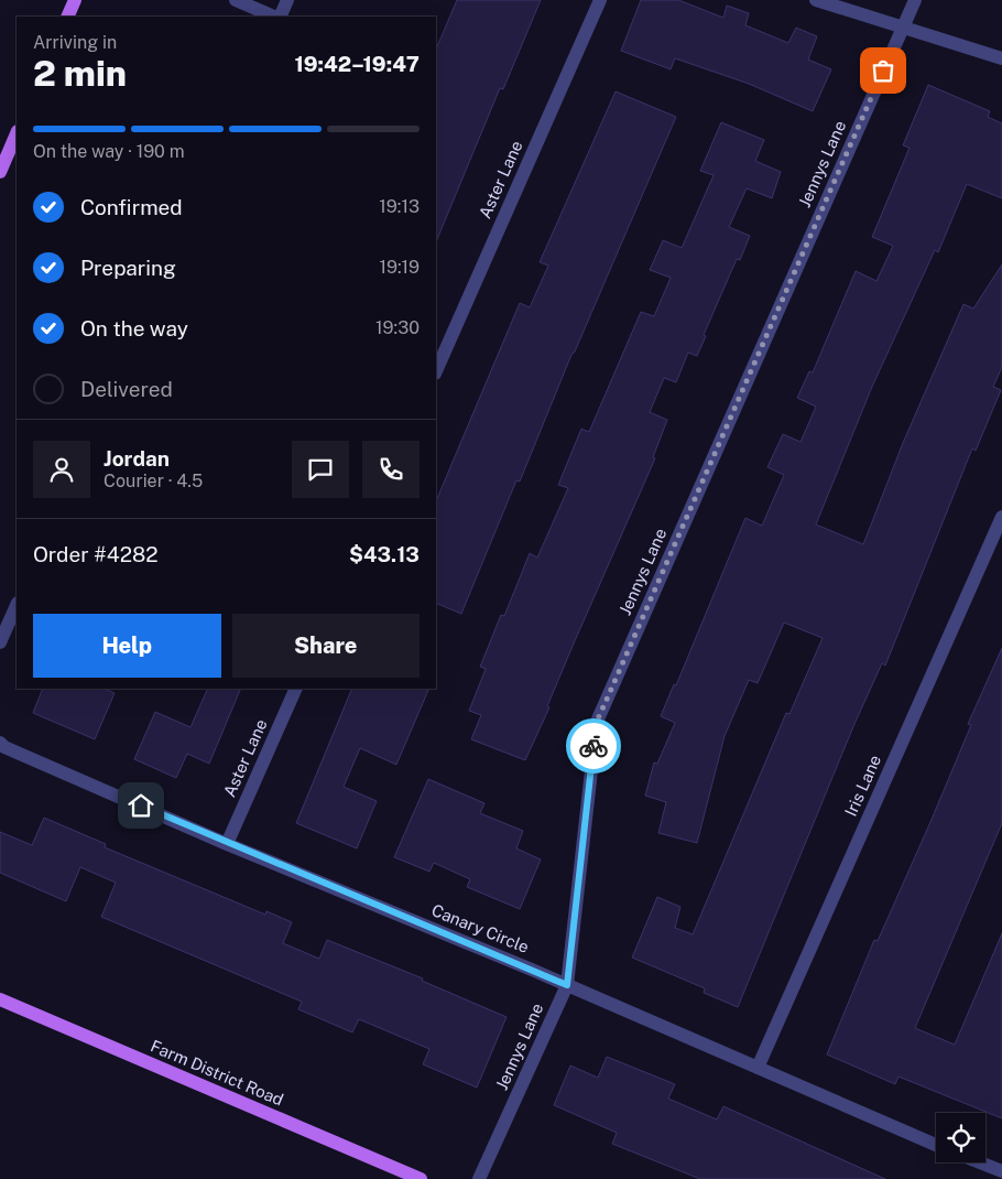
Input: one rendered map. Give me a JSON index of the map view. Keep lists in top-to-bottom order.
{
  "streets": {
    "main road": ["Farm District Road"],
    "street": [
      "Jennys Lane",
      "Aster Lane",
      "Iris Lane",
      "Canary Circle"
    ]
  },
  "crossings": [
    ["Jennys Lane", "Canary Circle"],
    ["Aster Lane", "Canary Circle"],
    ["Iris Lane", "Canary Circle"]
  ],
  "page": {
    "heading": ["2 min", "Arriving in", "19:42–19:47"],
    "panel": [
      "Jordan",
      "Courier · 4.5",
      "Order #4282",
      "$43.13"
    ],
    "bar": "On the way · 190 m",
    "list": [
      ["Confirmed", "19:13"],
      ["Preparing", "19:19"],
      ["On the way", "19:30"],
      "Delivered"
    ],
    "buttons": ["Help", "Share"]
  }
}
